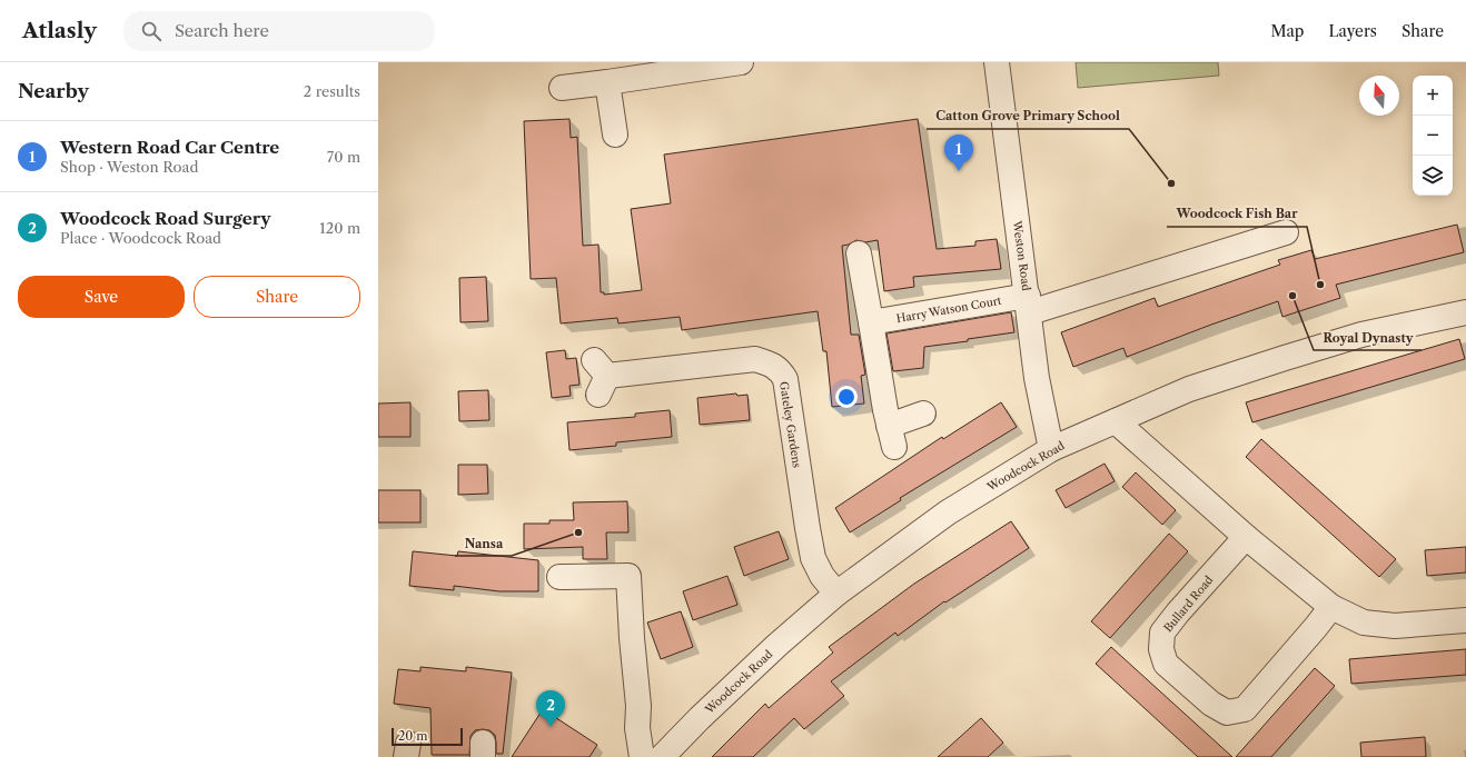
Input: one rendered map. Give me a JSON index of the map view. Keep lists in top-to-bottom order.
{
  "streets": {
    "street": [
      "Weston Road",
      "Harry Watson Court",
      "Gateley Gardens",
      "Woodcock Road",
      "Bullard Road"
    ]
  },
  "crossings": [
    ["Weston Road", "Harry Watson Court"],
    ["Weston Road", "Woodcock Road"],
    ["Gateley Gardens", "Woodcock Road"]
  ],
  "places": [
    "Catton Grove Primary School",
    "Woodcock Fish Bar",
    "Royal Dynasty",
    "Nansa"
  ],
  "scale_bar": "20 m",
  "north": "top",
  "page": {
    "header": "Atlasly",
    "search": "Search here",
    "nav": ["Map", "Layers", "Share"],
    "heading": ["Nearby", "2 results"],
    "map_buttons": ["+", "−"],
    "list": [
      {
        "mark": "1",
        "name": "Western Road Car Centre",
        "note": "Shop · Weston Road",
        "value": "70 m"
      },
      {
        "mark": "2",
        "name": "Woodcock Road Surgery",
        "note": "Place · Woodcock Road",
        "value": "120 m"
      }
    ],
    "pins": ["1", "2"],
    "buttons": ["Save", "Share"],
    "scale": "20 m"
  }
}
